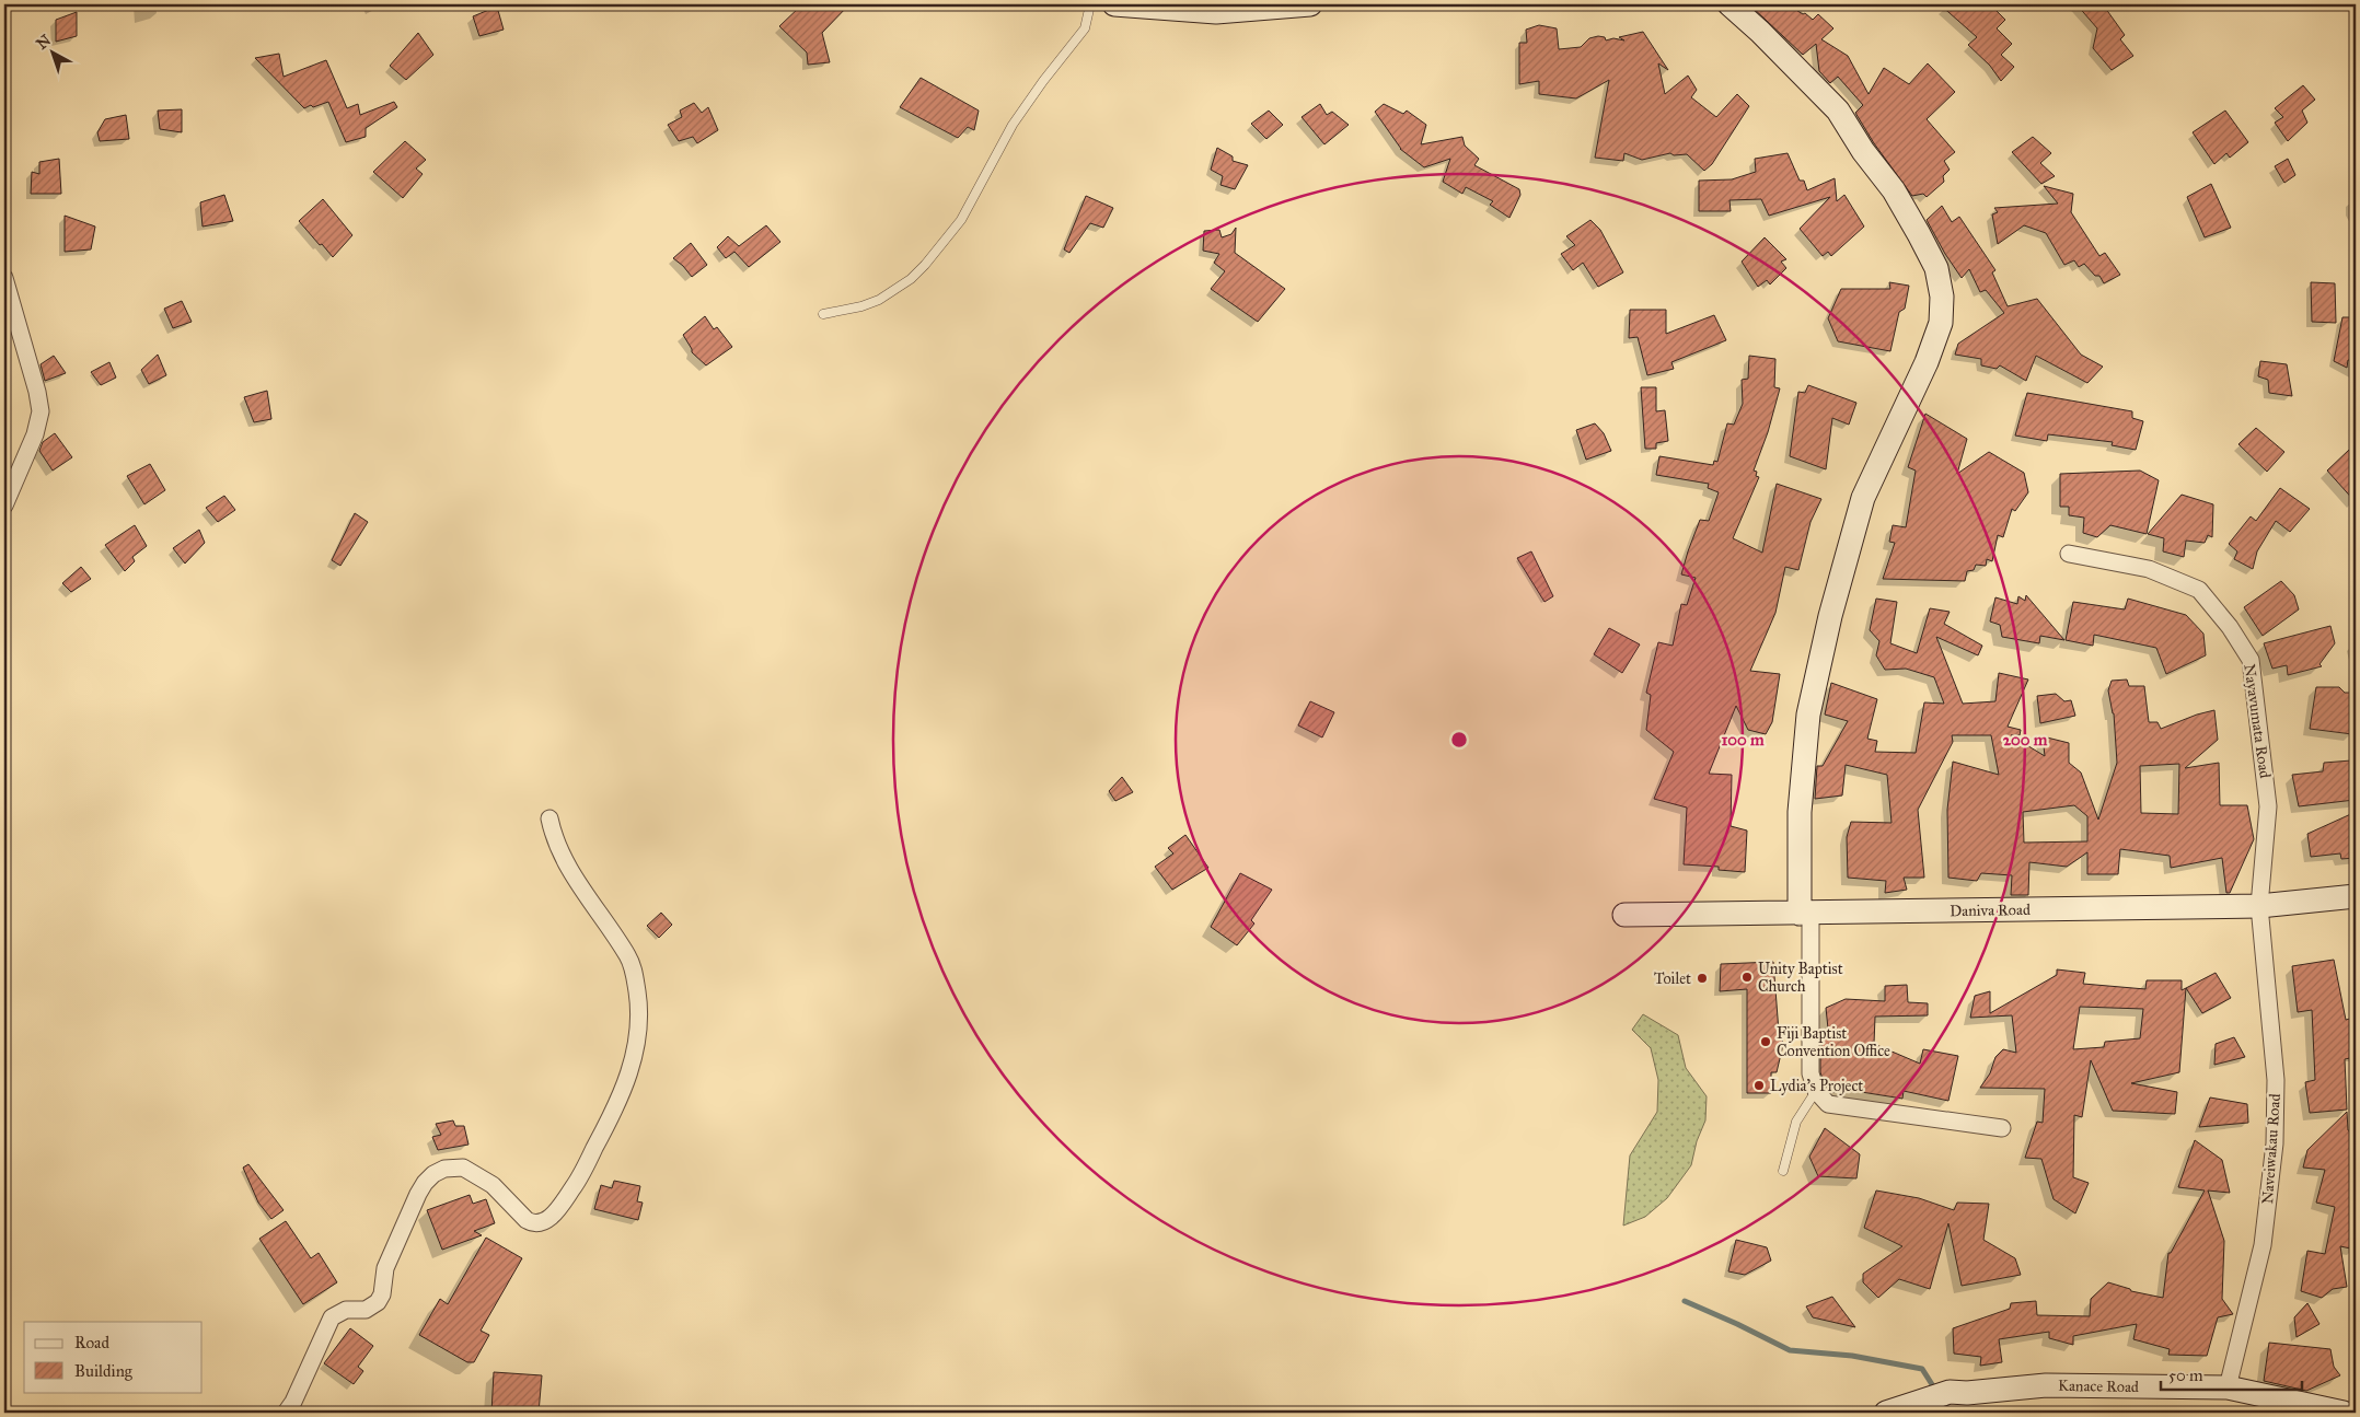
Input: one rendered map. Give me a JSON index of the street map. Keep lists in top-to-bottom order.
{
  "streets": {
    "street": [
      "Nayavumata Road",
      "Daniva Road",
      "Naveiwakau Road",
      "Kanace Road"
    ]
  },
  "crossings": [
    ["Nayavumata Road", "Daniva Road"],
    ["Nayavumata Road", "Naveiwakau Road"],
    ["Daniva Road", "Naveiwakau Road"],
    ["Naveiwakau Road", "Kanace Road"]
  ],
  "places": [
    "Unity Baptist Church",
    "Toilet",
    "Fiji Baptist Convention Office",
    "Lydia's Project"
  ],
  "legend": ["Road", "Building"],
  "scale_bar": "50 m",
  "north": "top left",
  "rings": ["100 m", "200 m"]
}
